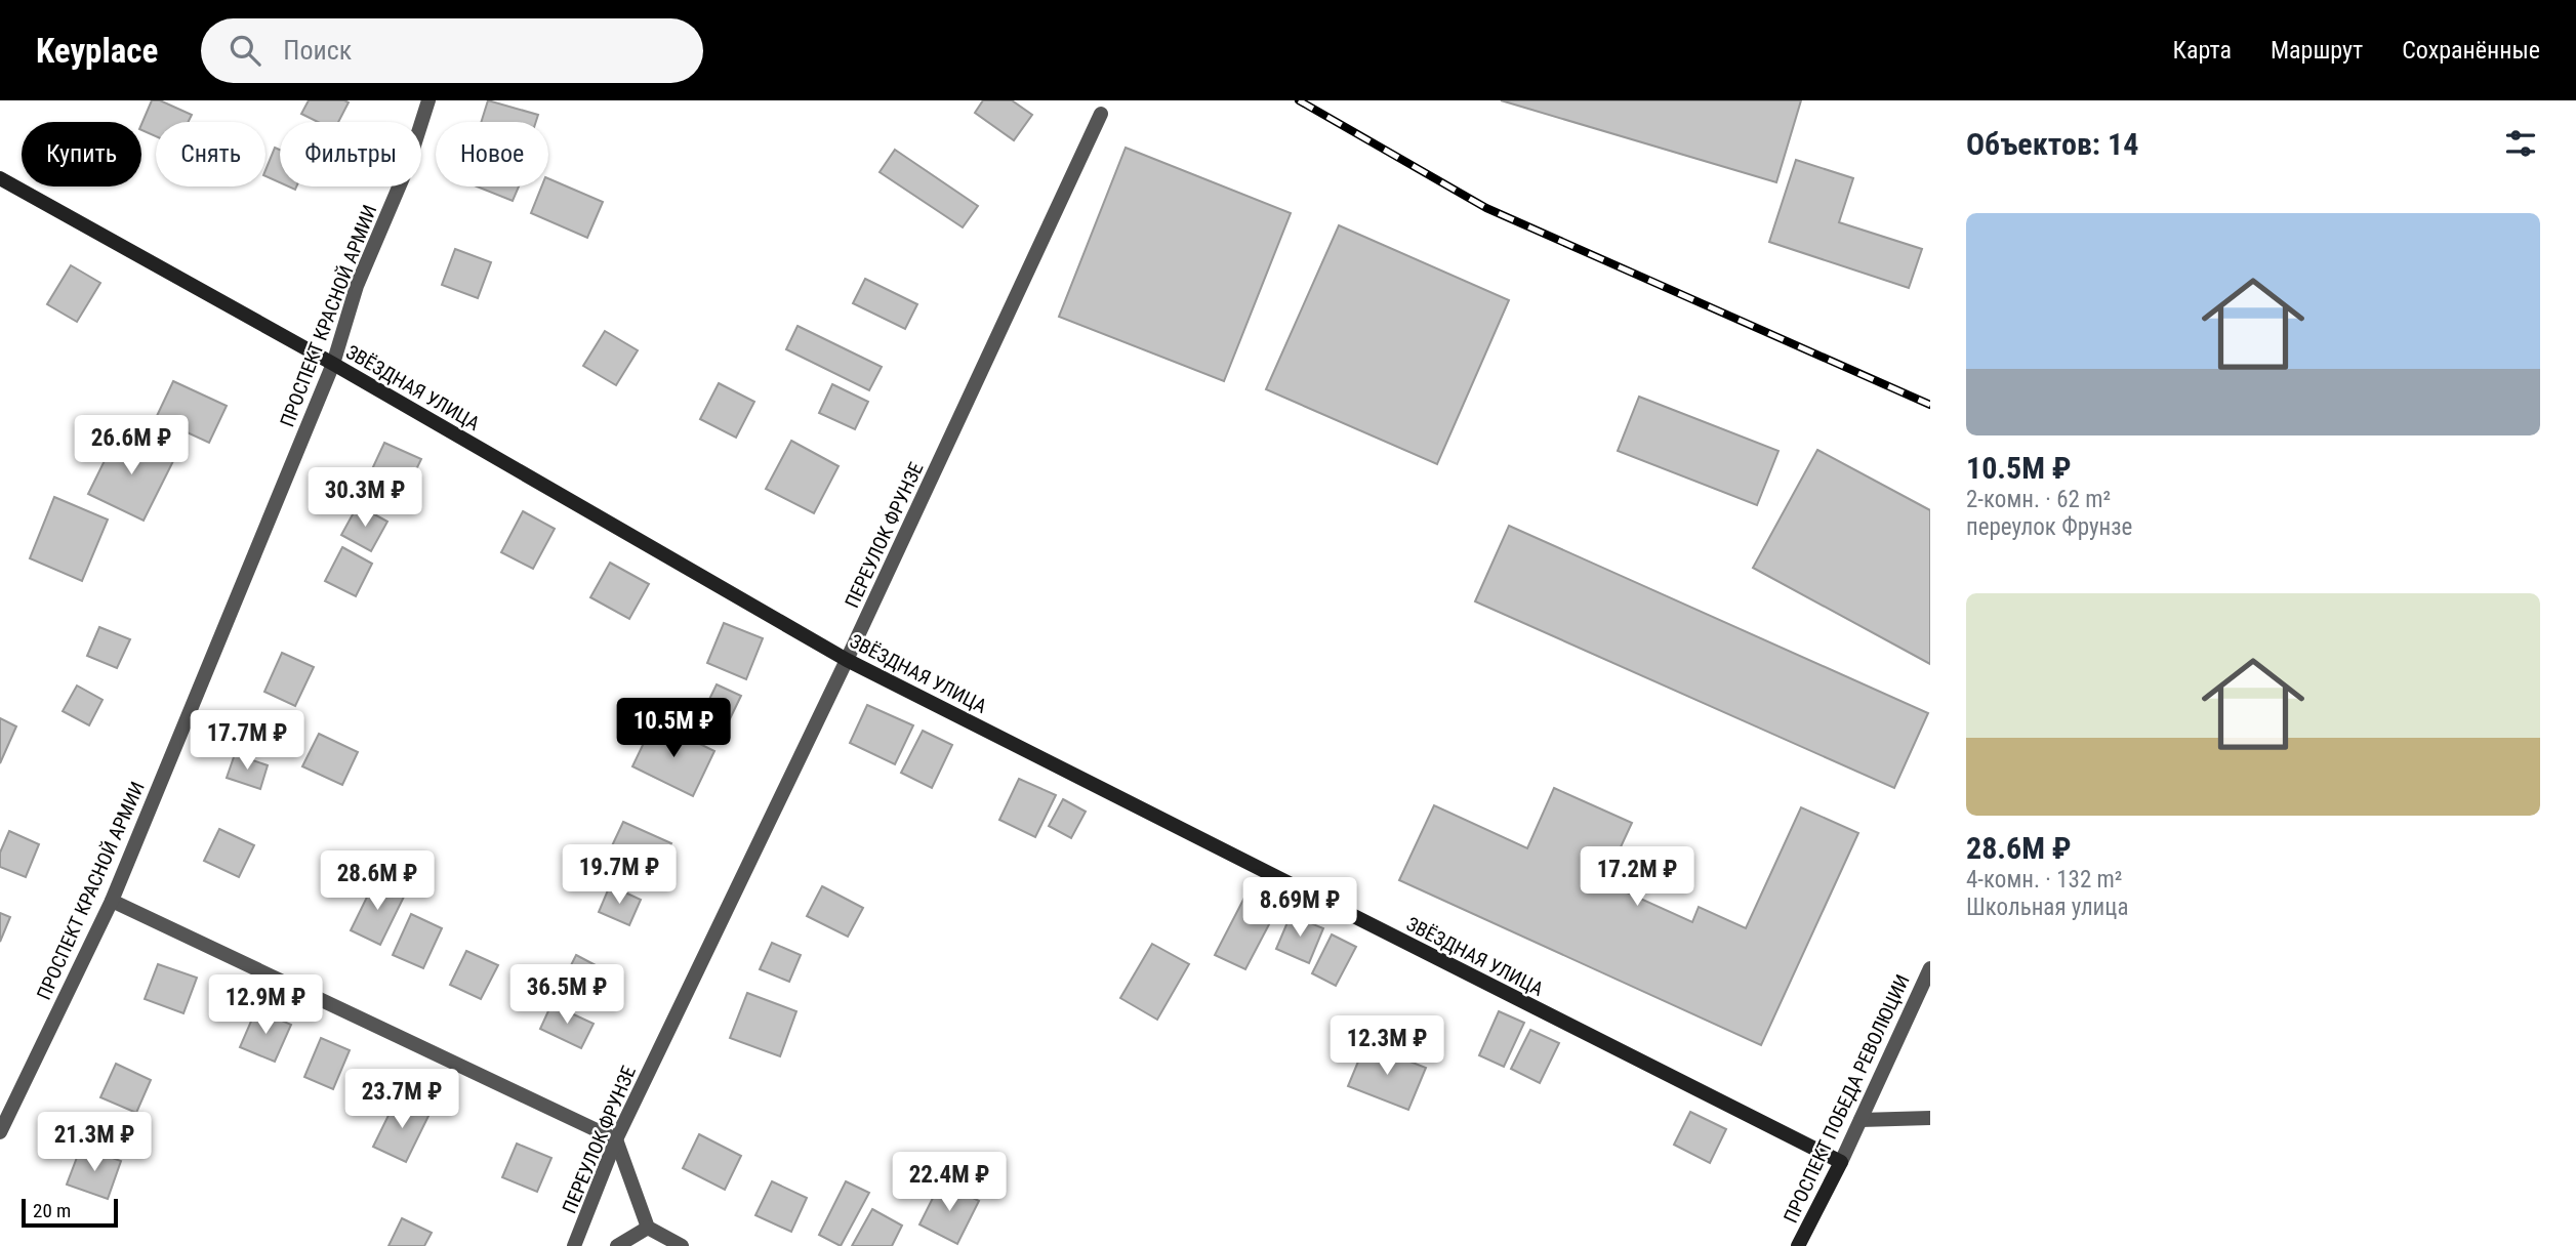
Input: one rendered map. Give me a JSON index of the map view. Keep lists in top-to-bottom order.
{
  "streets": {
    "main road": ["ЗВЁЗДНАЯ УЛИЦА", "ПРОСПЕКТ ПОБЕДА РЕВОЛЮЦИИ"],
    "street": ["ПРОСПЕКТ КРАСНОЙ АРМИИ", "ПЕРЕУЛОК ФРУНЗЕ"]
  },
  "crossings": [
    ["ПРОСПЕКТ КРАСНОЙ АРМИИ", "ЗВЁЗДНАЯ УЛИЦА"],
    ["ЗВЁЗДНАЯ УЛИЦА", "ПЕРЕУЛОК ФРУНЗЕ"],
    ["ЗВЁЗДНАЯ УЛИЦА", "ПРОСПЕКТ ПОБЕДА РЕВОЛЮЦИИ"]
  ],
  "scale_bar": "20 m",
  "page": {
    "header": "Keyplace",
    "search": "Поиск",
    "nav": ["Карта", "Маршрут", "Сохранённые"],
    "heading": "Объектов: 14",
    "chip": [
      "Купить",
      "Снять",
      "Фильтры",
      "Новое"
    ],
    "list": [
      {
        "name": "10.5M ₽",
        "note": "2-комн. · 62 m² · переулок Фрунзе"
      },
      {
        "name": "28.6M ₽",
        "note": "4-комн. · 132 m² · Школьная улица"
      }
    ],
    "price": [
      "26.6M ₽",
      "30.3M ₽",
      "10.5M ₽",
      "17.7M ₽",
      "19.7M ₽",
      "17.2M ₽",
      "28.6M ₽",
      "8.69M ₽",
      "36.5M ₽",
      "12.9M ₽",
      "12.3M ₽",
      "23.7M ₽",
      "21.3M ₽",
      "22.4M ₽"
    ],
    "scale": "20 m"
  }
}
